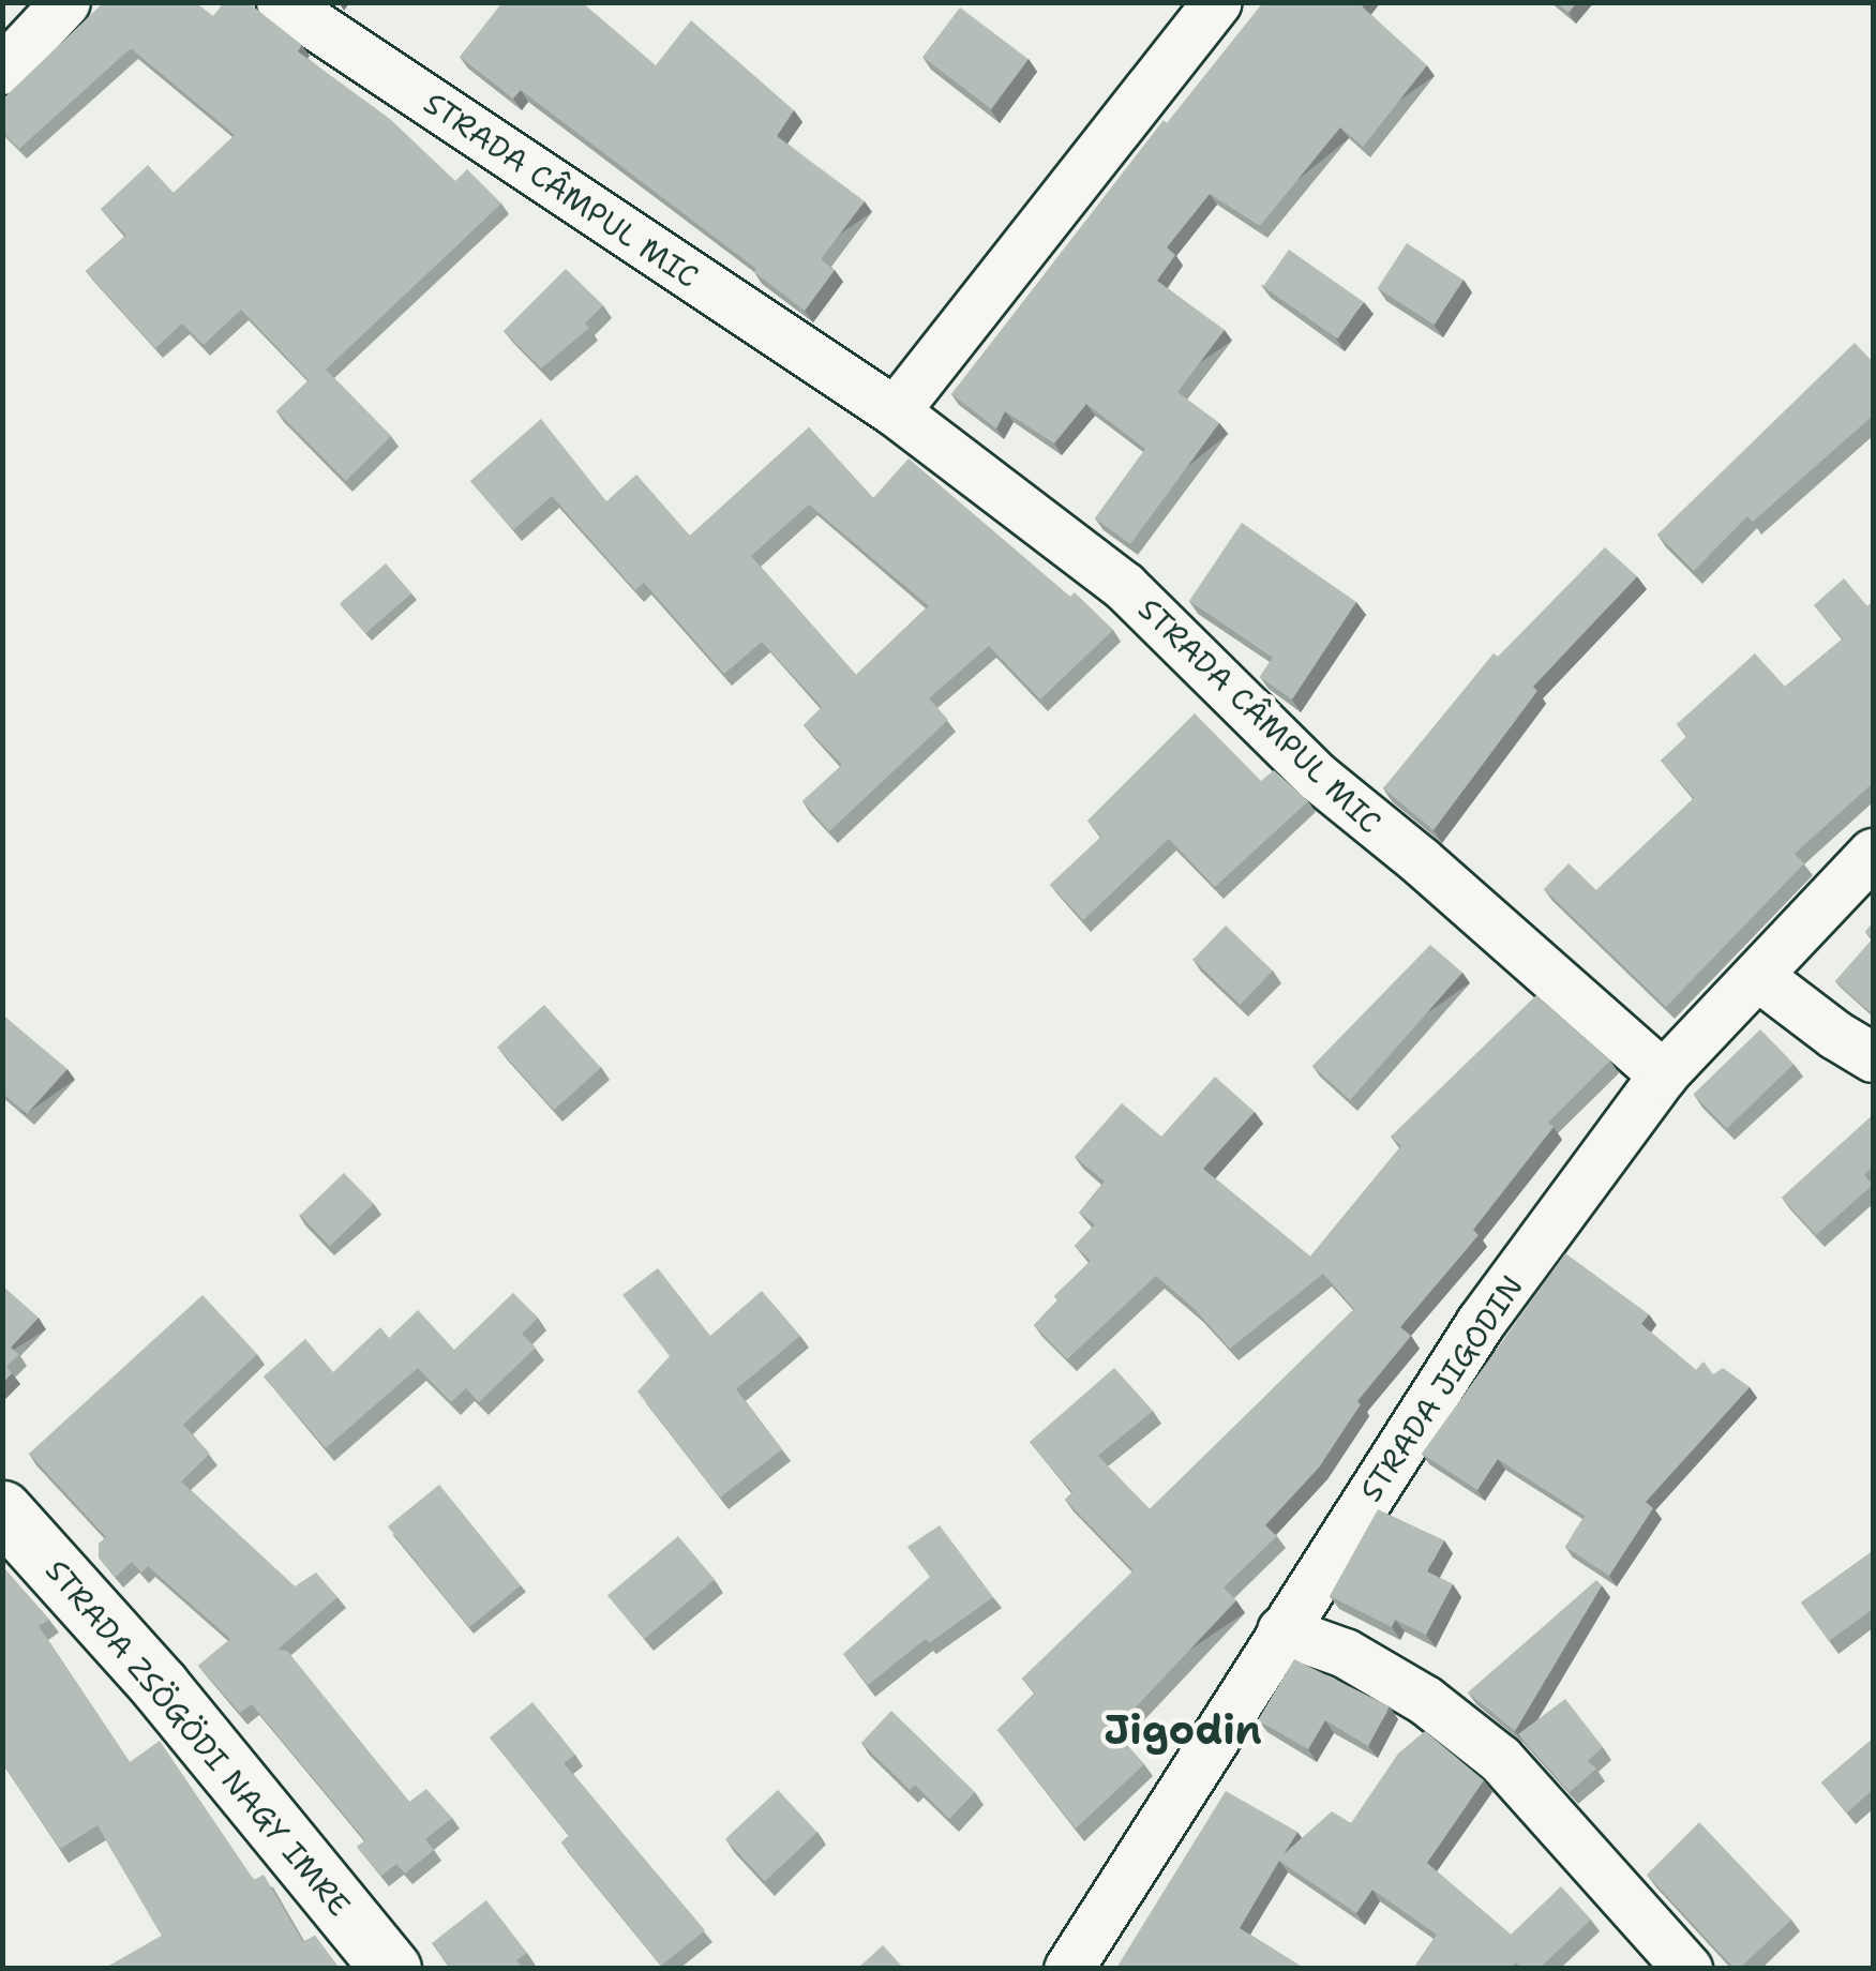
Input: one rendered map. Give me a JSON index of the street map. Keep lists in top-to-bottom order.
{
  "streets": {
    "main road": ["STRADA ZSÖGÖDI NAGY IMRE"],
    "street": ["STRADA CÂMPUL MIC", "STRADA JIGODIN"]
  },
  "crossings": [
    ["STRADA CÂMPUL MIC", "STRADA JIGODIN"]
  ],
  "districts": ["Jigodin"]
}
